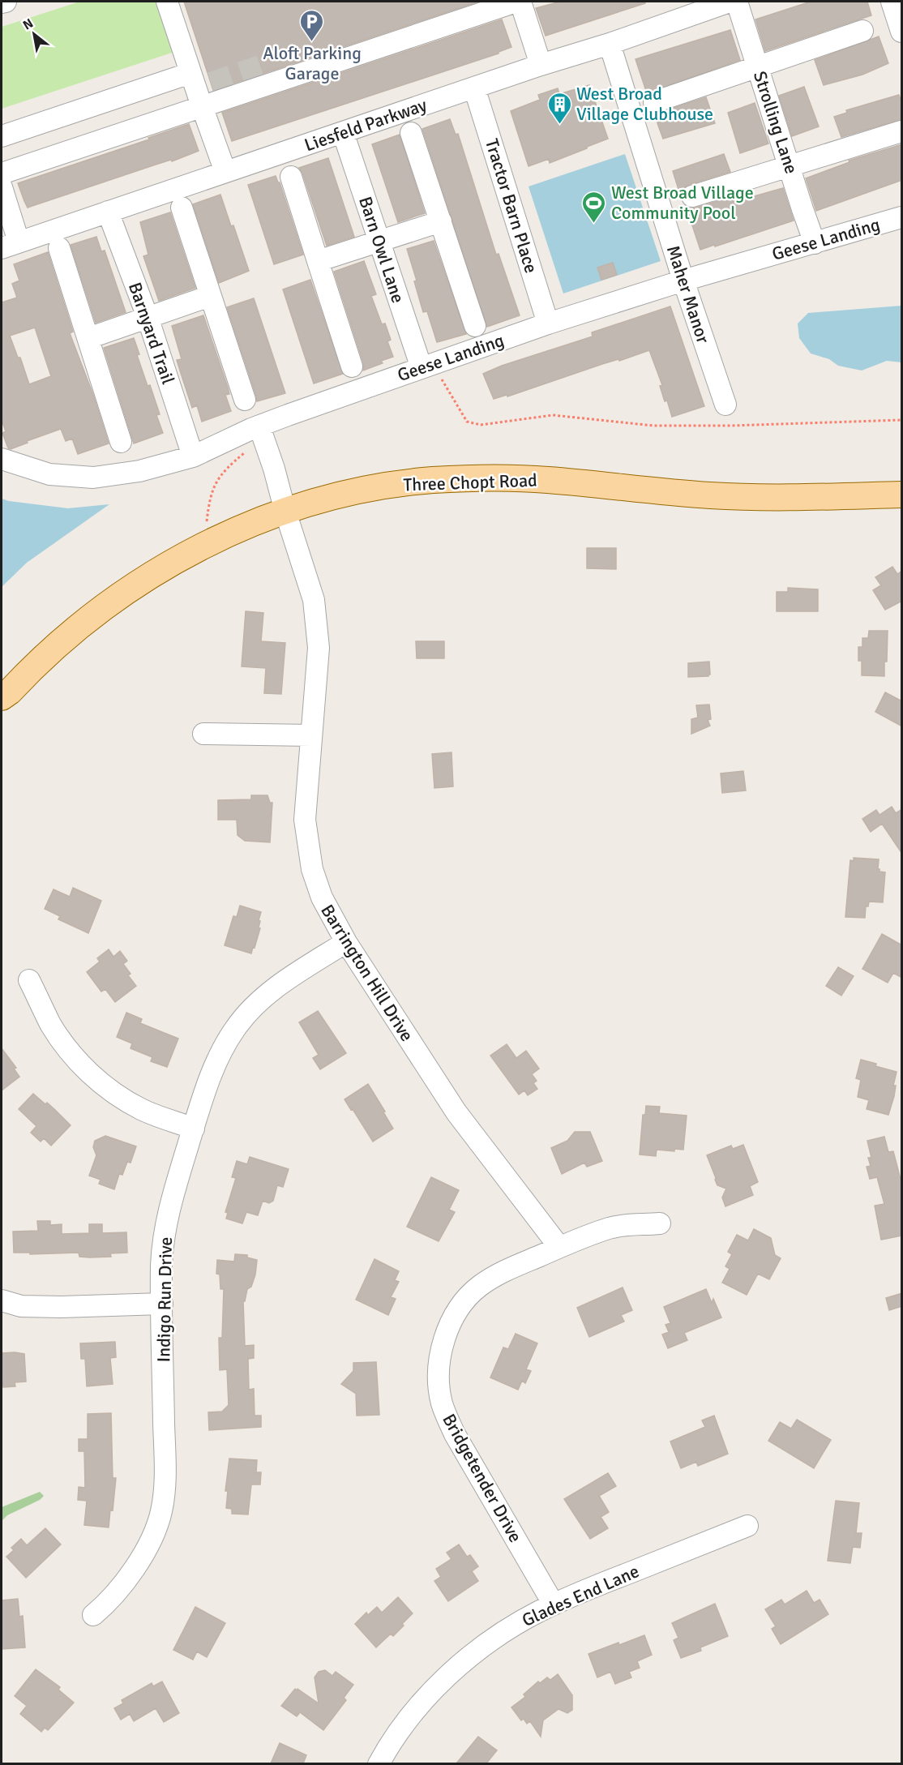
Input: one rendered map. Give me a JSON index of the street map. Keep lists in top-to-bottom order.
{
  "streets": {
    "main road": ["Three Chopt Road"],
    "street": [
      "Strolling Lane",
      "Liesfeld Parkway",
      "Tractor Barn Place",
      "Geese Landing",
      "Barn Owl Lane",
      "Maher Manor",
      "Barnyard Trail",
      "Barrington Hill Drive",
      "Indigo Run Drive",
      "Bridgetender Drive",
      "Glades End Lane"
    ]
  },
  "crossings": [
    ["Strolling Lane", "Geese Landing"],
    ["Liesfeld Parkway", "Tractor Barn Place"],
    ["Liesfeld Parkway", "Barn Owl Lane"],
    ["Liesfeld Parkway", "Maher Manor"],
    ["Liesfeld Parkway", "Barnyard Trail"],
    ["Tractor Barn Place", "Geese Landing"],
    ["Geese Landing", "Barn Owl Lane"],
    ["Geese Landing", "Maher Manor"],
    ["Geese Landing", "Barnyard Trail"],
    ["Geese Landing", "Barrington Hill Drive"],
    ["Three Chopt Road", "Barrington Hill Drive"],
    ["Barrington Hill Drive", "Indigo Run Drive"],
    ["Barrington Hill Drive", "Bridgetender Drive"],
    ["Bridgetender Drive", "Glades End Lane"]
  ],
  "places": {
    "parking": ["Aloft Parking Garage"],
    "building": ["West Broad Village Clubhouse"],
    "sports": ["West Broad Village Community Pool"]
  },
  "north": "top left"
}
